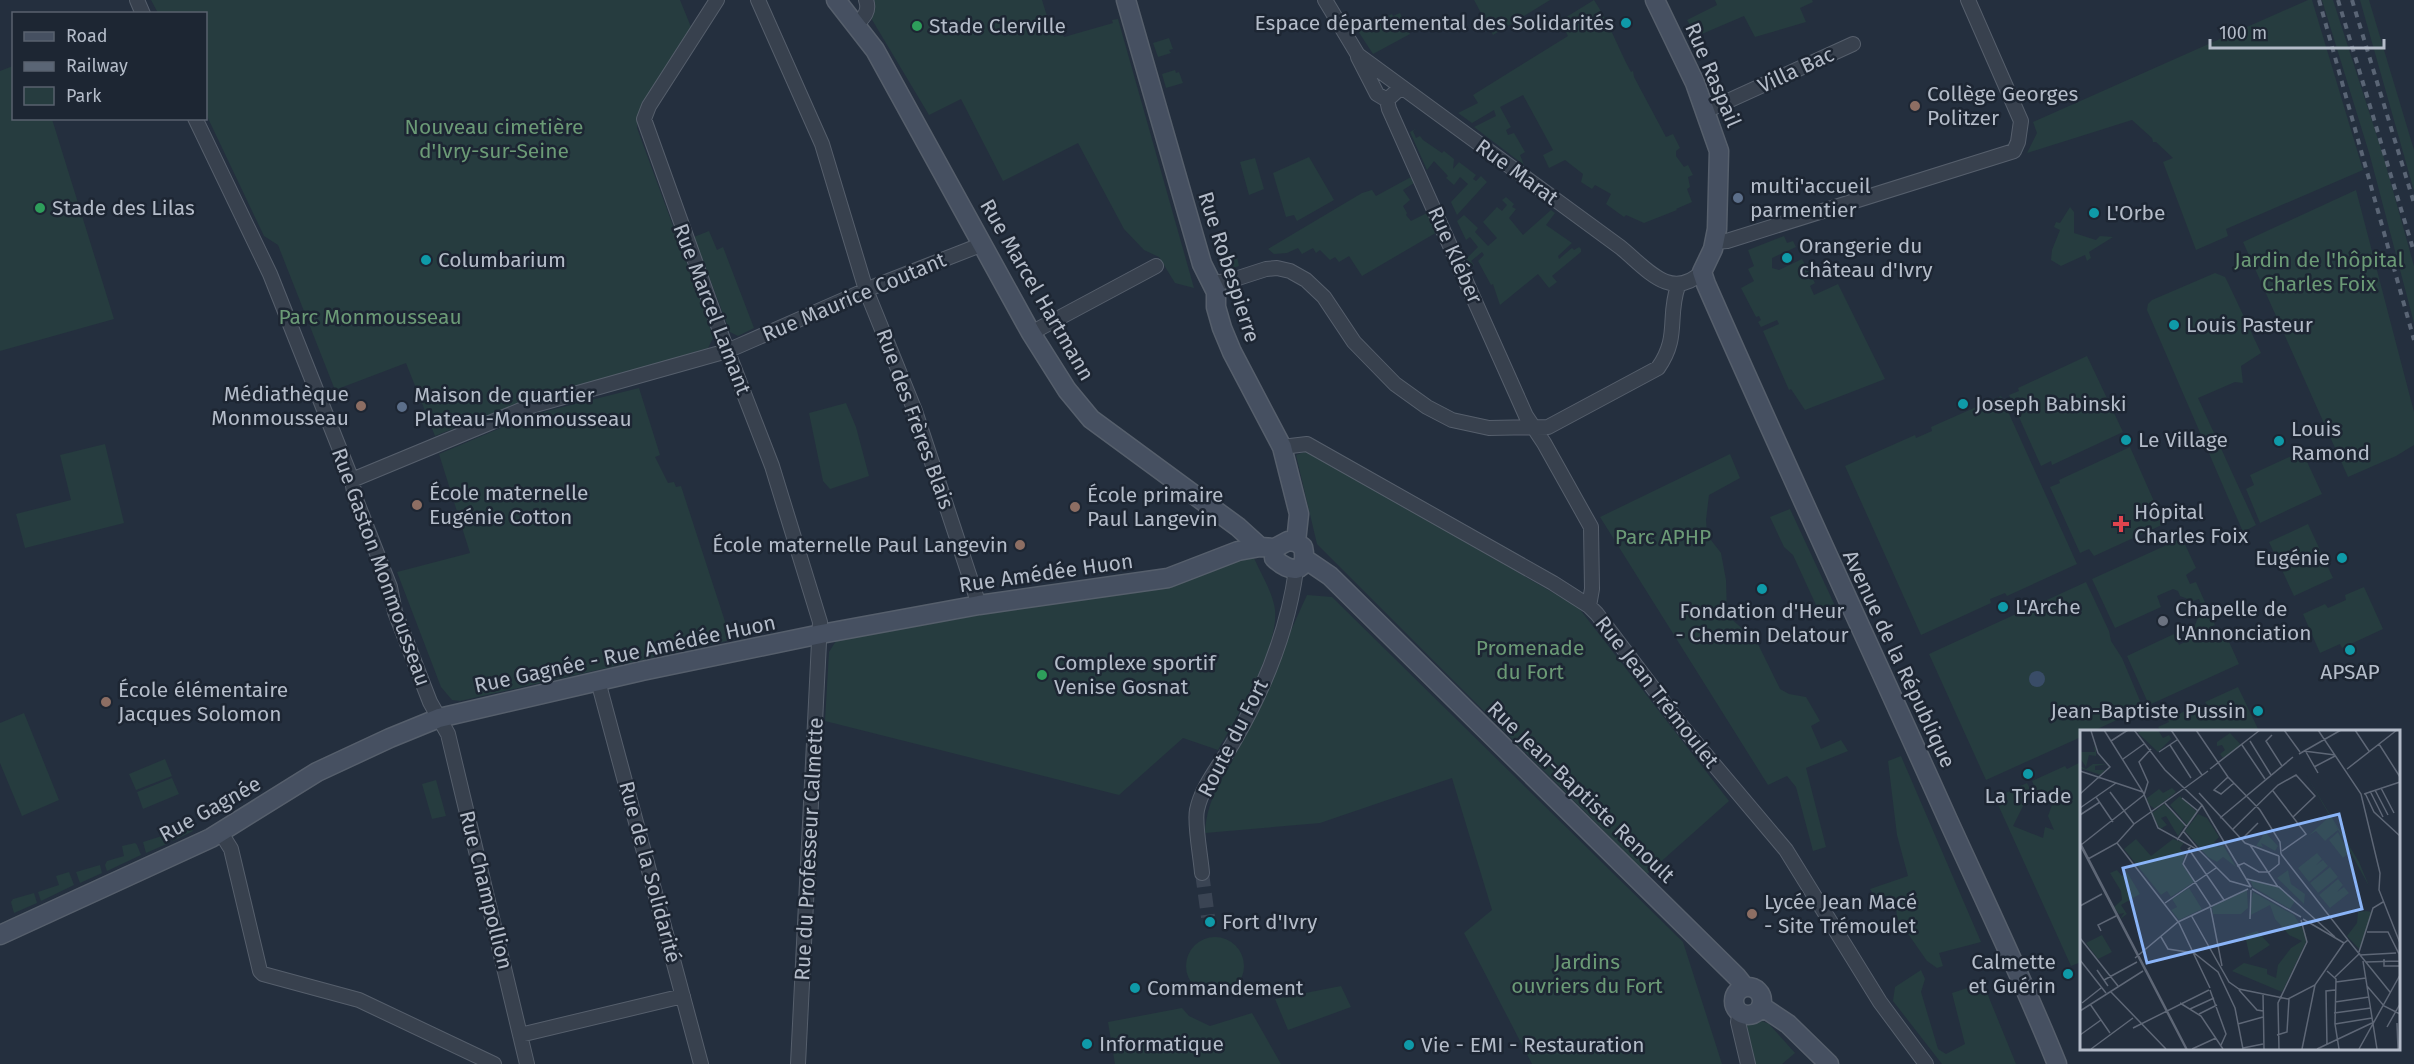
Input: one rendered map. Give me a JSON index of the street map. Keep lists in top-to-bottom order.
{
  "streets": {
    "street": [
      "Villa Bac",
      "Rue Raspail",
      "Rue Marat",
      "Rue Kléber",
      "Rue Robespierre",
      "Rue Marcel Hartmann",
      "Rue Maurice Coutant",
      "Rue Marcel Lamant",
      "Rue des Frères Blais",
      "Rue Gaston Monmousseau",
      "Rue Amédée Huon",
      "Rue Gagnée - Rue Amédée Huon",
      "Avenue de la République",
      "Rue Jean Trémoulet",
      "Route du Fort",
      "Rue Jean-Baptiste Renoult",
      "Rue Gagnée",
      "Rue du Professeur Calmette",
      "Rue de la Solidarité",
      "Rue Champollion"
    ]
  },
  "crossings": [
    ["Villa Bac", "Rue Raspail"],
    ["Rue Raspail", "Avenue de la République"],
    ["Rue Marat", "Rue Kléber"],
    ["Rue Kléber", "Rue Jean Trémoulet"],
    ["Rue Robespierre", "Rue Amédée Huon"],
    ["Rue Robespierre", "Rue Jean Trémoulet"],
    ["Rue Marcel Hartmann", "Rue Maurice Coutant"],
    ["Rue Marcel Hartmann", "Rue Amédée Huon"],
    ["Rue Marcel Hartmann", "Route du Fort"],
    ["Rue Marcel Hartmann", "Rue Jean-Baptiste Renoult"],
    ["Rue Maurice Coutant", "Rue Marcel Lamant"],
    ["Rue Maurice Coutant", "Rue des Frères Blais"],
    ["Rue Maurice Coutant", "Rue Gaston Monmousseau"],
    ["Rue Marcel Lamant", "Rue Amédée Huon"],
    ["Rue Marcel Lamant", "Rue Gagnée - Rue Amédée Huon"],
    ["Rue Marcel Lamant", "Rue du Professeur Calmette"],
    ["Rue des Frères Blais", "Rue Amédée Huon"],
    ["Rue Gaston Monmousseau", "Rue Gagnée - Rue Amédée Huon"],
    ["Rue Gaston Monmousseau", "Rue Gagnée"],
    ["Rue Gaston Monmousseau", "Rue Champollion"],
    ["Rue Amédée Huon", "Rue Gagnée - Rue Amédée Huon"],
    ["Rue Amédée Huon", "Rue du Professeur Calmette"],
    ["Rue Gagnée - Rue Amédée Huon", "Rue Gagnée"],
    ["Rue Gagnée - Rue Amédée Huon", "Rue du Professeur Calmette"],
    ["Rue Gagnée - Rue Amédée Huon", "Rue de la Solidarité"],
    ["Rue Gagnée - Rue Amédée Huon", "Rue Champollion"],
    ["Route du Fort", "Rue Jean-Baptiste Renoult"],
    ["Rue Gagnée", "Rue Champollion"]
  ],
  "parks": [
    "Nouveau cimetière d'Ivry-sur-Seine",
    "Jardin de l'hôpital Charles Foix",
    "Parc Monmousseau",
    "Parc APHP",
    "Promenade du Fort",
    "Jardins ouvriers du Fort"
  ],
  "places": {
    "other": [
      "Espace départemental des Solidarités",
      "Stade Clerville",
      "Collège Georges Politzer",
      "multi'accueil parmentier",
      "Stade des Lilas",
      "L'Orbe",
      "Orangerie du château d'Ivry",
      "Columbarium",
      "Louis Pasteur",
      "Joseph Babinski",
      "Médiathèque Monmousseau",
      "Maison de quartier Plateau-Monmousseau",
      "Le Village",
      "Louis Ramond",
      "École maternelle Eugénie Cotton",
      "École primaire Paul Langevin",
      "École maternelle Paul Langevin",
      "Eugénie",
      "Fondation d'Heur - Chemin Delatour",
      "L'Arche",
      "Chapelle de l'Annonciation",
      "APSAP",
      "Complexe sportif Venise Gosnat",
      "École élémentaire Jacques Solomon",
      "Jean-Baptiste Pussin",
      "La Triade",
      "Lycée Jean Macé - Site Trémoulet",
      "Fort d'Ivry",
      "Calmette et Guérin",
      "Commandement",
      "Informatique",
      "Vie - EMI - Restauration"
    ],
    "health": ["Hôpital Charles Foix"]
  },
  "legend": ["Road", "Railway", "Park"],
  "scale_bar": "100 m"
}
